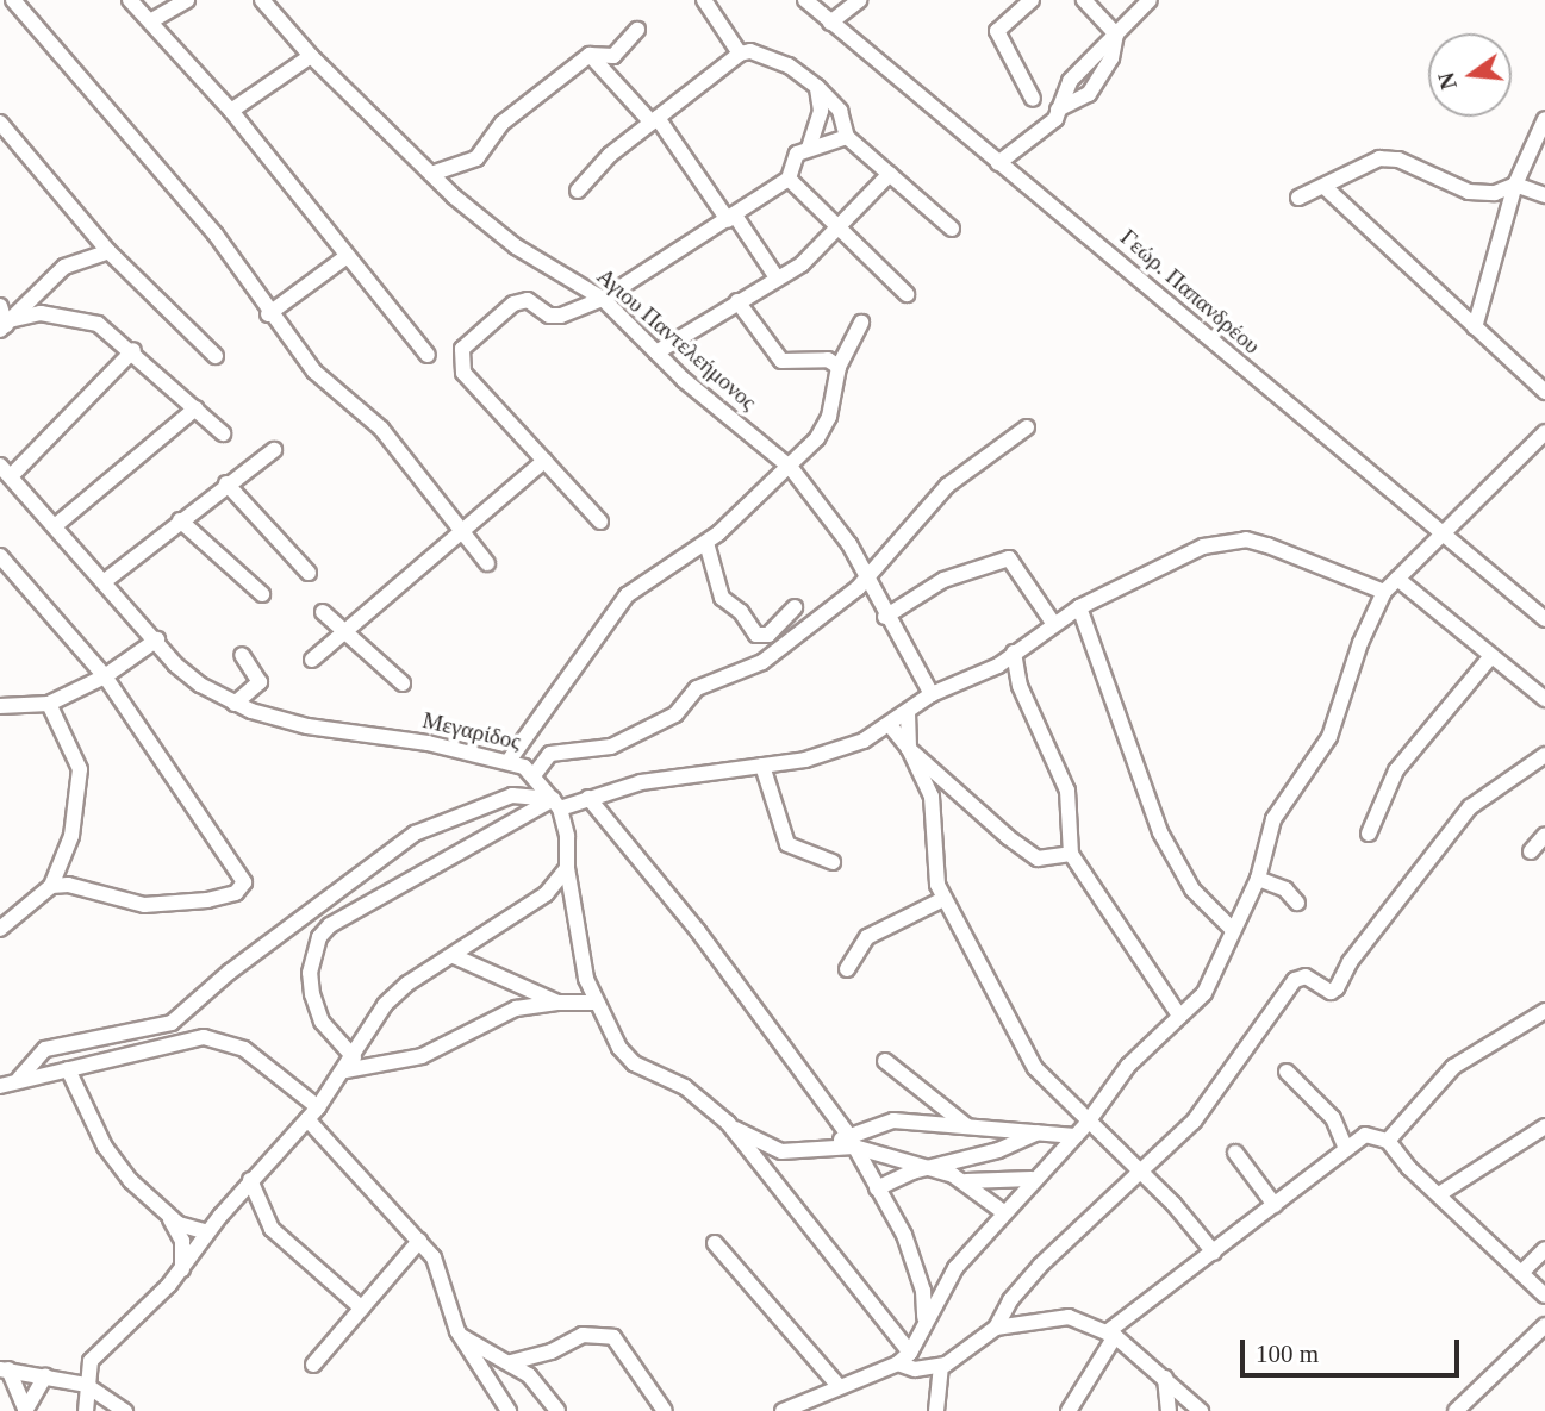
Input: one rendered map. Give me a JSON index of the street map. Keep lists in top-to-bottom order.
{
  "streets": {
    "street": ["Γεώρ. Παπανδρέου", "Αγιου Παντελεήμονος", "Μεγαρίδος"]
  },
  "scale_bar": "100 m",
  "north": "left"
}
